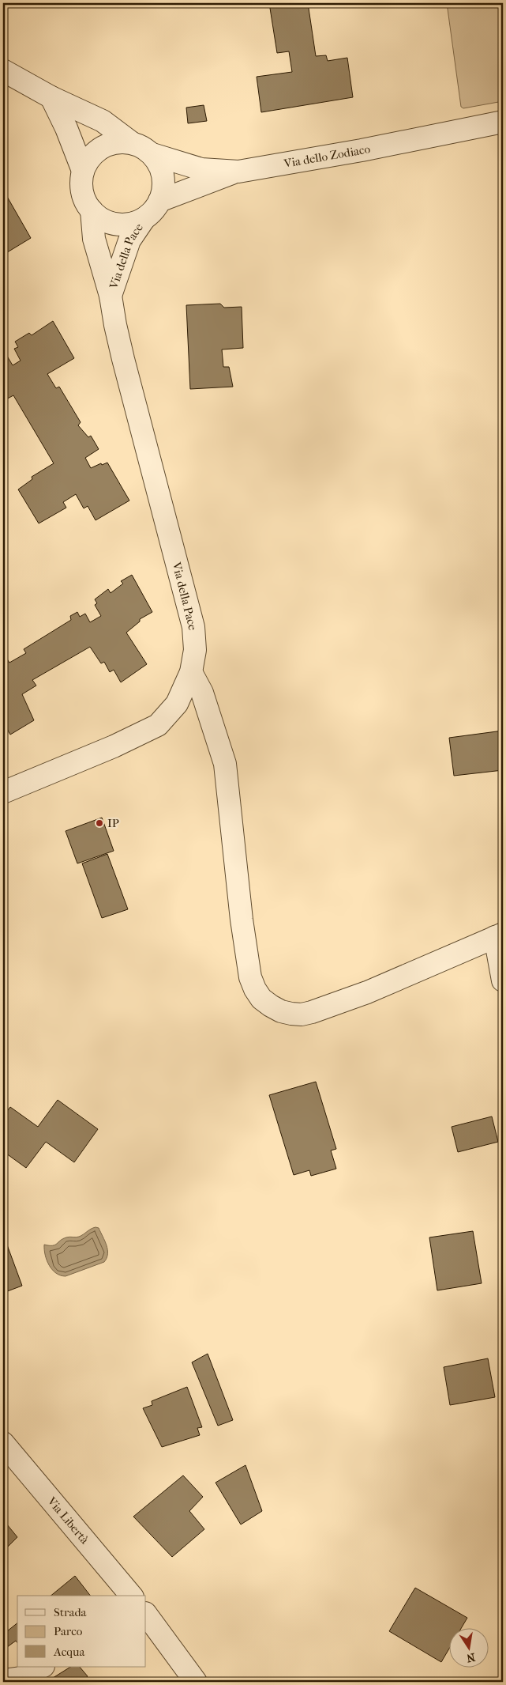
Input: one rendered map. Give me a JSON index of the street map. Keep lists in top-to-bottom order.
{
  "streets": {
    "street": ["Via dello Zodiaco", "Via della Pace", "Via Libertà"]
  },
  "crossings": [
    ["Via dello Zodiaco", "Via della Pace"]
  ],
  "places": ["IP"],
  "legend": ["Strada", "Parco", "Acqua"],
  "north": "bottom"
}
